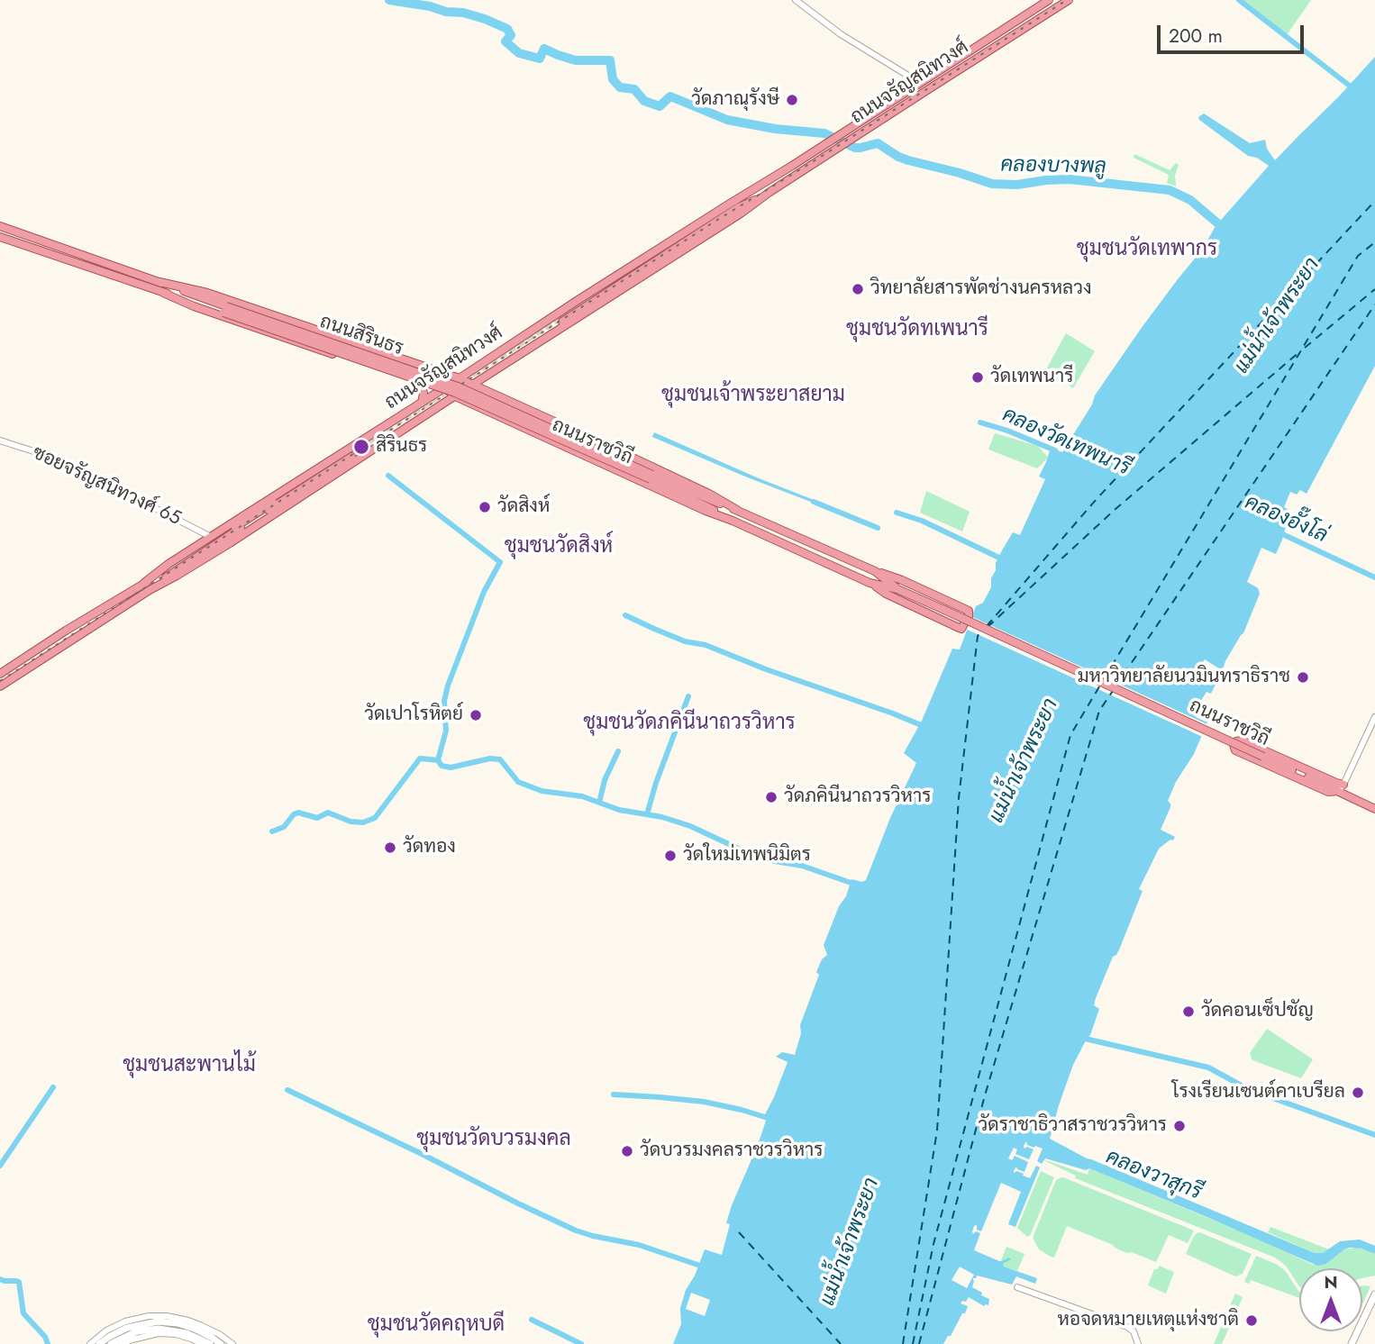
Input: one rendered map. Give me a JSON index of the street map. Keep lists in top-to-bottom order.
{
  "streets": {
    "main road": ["ถนนจรัญสนิทวงศ์", "ถนนสิรินธร", "ถนนราชวิถี"],
    "street": ["ซอยจรัญสนิทวงศ์ 65"]
  },
  "crossings": [
    ["ถนนจรัญสนิทวงศ์", "ถนนสิรินธร"],
    ["ถนนจรัญสนิทวงศ์", "ถนนราชวิถี"],
    ["ถนนจรัญสนิทวงศ์", "ซอยจรัญสนิทวงศ์ 65"],
    ["ถนนสิรินธร", "ถนนราชวิถี"]
  ],
  "districts": [
    "ชุมชนวัดเทพากร",
    "ชุมชนวัดทเพนารี",
    "ชุมชนเจ้าพระยาสยาม",
    "ชุมชนวัดสิงห์",
    "ชุมชนวัดภคินีนาถวรวิหาร",
    "ชุมชนสะพานไม้",
    "ชุมชนวัดบวรมงคล",
    "ชุมชนวัดคฤหบดี"
  ],
  "water": [
    "คลองบางพลู",
    "แม่น้ำเจ้าพระยา",
    "คลองวัดเทพนารี",
    "คลองอั๊งโล่",
    "คลองวาสุกรี"
  ],
  "places": [
    "วัดภาณุรังษี",
    "วิทยาลัยสารพัดช่างนครหลวง",
    "วัดเทพนารี",
    "สิรินธร",
    "วัดสิงห์",
    "มหาวิทยาลัยนวมินทราธิราช",
    "วัดเปาโรหิตย์",
    "วัดภคินีนาถวรวิหาร",
    "วัดทอง",
    "วัดใหม่เทพนิมิตร",
    "วัดคอนเซ็ปชัญ",
    "โรงเรียนเซนต์คาเบรียล",
    "วัดราชาธิวาสราชวรวิหาร",
    "วัดบวรมงคลราชวรวิหาร",
    "หอจดหมายเหตุแห่งชาติ"
  ],
  "scale_bar": "200 m",
  "north": "top"
}
